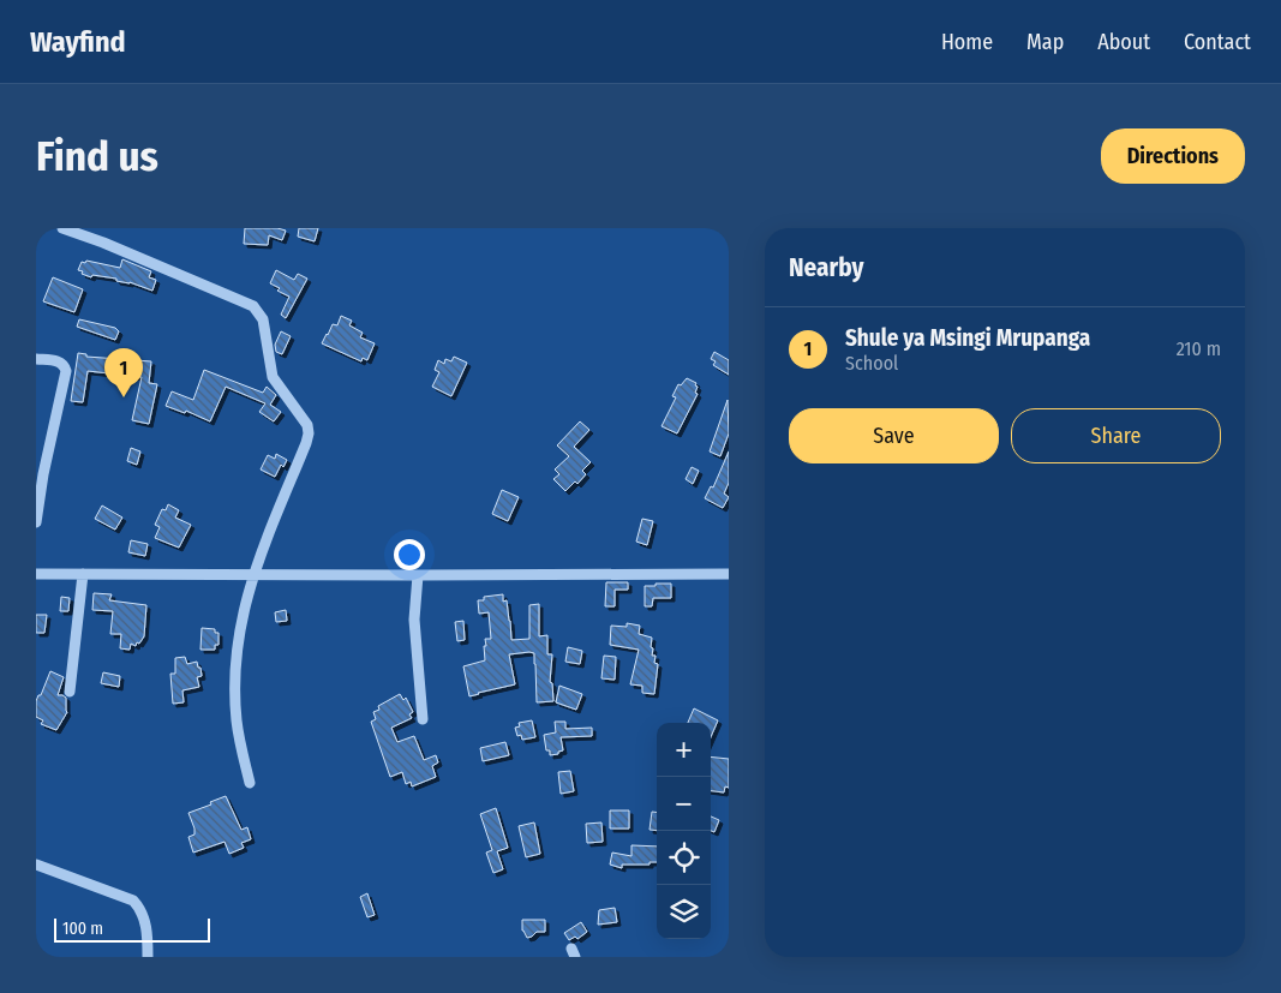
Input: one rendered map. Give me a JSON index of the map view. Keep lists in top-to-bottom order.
{
  "scale_bar": "100 m",
  "page": {
    "header": "Wayfind",
    "nav": [
      "Home",
      "Map",
      "About",
      "Contact"
    ],
    "buttons": [
      "Directions",
      ["Save", "Share"]
    ],
    "title": "Find us",
    "heading": "Nearby",
    "list": [
      {
        "mark": "1",
        "name": "Shule ya Msingi Mrupanga",
        "note": "School",
        "value": "210 m"
      }
    ],
    "pins": "1",
    "map_buttons": ["+", "−"],
    "scale": "100 m"
  }
}
